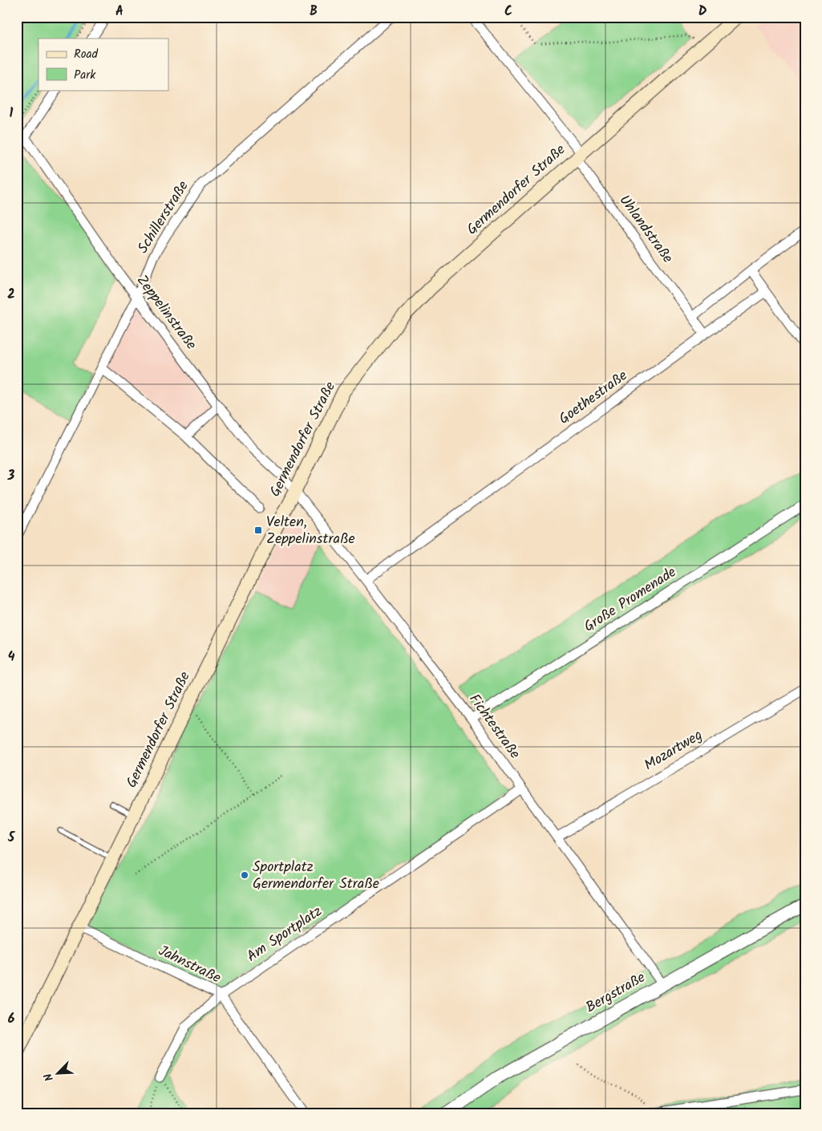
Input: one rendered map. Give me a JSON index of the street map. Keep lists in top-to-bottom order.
{
  "streets": {
    "main road": ["Germendorfer Straße"],
    "street": [
      "Schillerstraße",
      "Uhlandstraße",
      "Zeppelinstraße",
      "Goethestraße",
      "Große Promenade",
      "Fichtestraße",
      "Mozartweg",
      "Am Sportplatz",
      "Jahnstraße",
      "Bergstraße"
    ]
  },
  "crossings": [
    ["Germendorfer Straße", "Uhlandstraße"],
    ["Germendorfer Straße", "Zeppelinstraße"],
    ["Germendorfer Straße", "Fichtestraße"],
    ["Germendorfer Straße", "Jahnstraße"],
    ["Schillerstraße", "Zeppelinstraße"],
    ["Zeppelinstraße", "Fichtestraße"],
    ["Goethestraße", "Fichtestraße"],
    ["Große Promenade", "Fichtestraße"],
    ["Fichtestraße", "Mozartweg"],
    ["Fichtestraße", "Am Sportplatz"],
    ["Fichtestraße", "Bergstraße"],
    ["Am Sportplatz", "Jahnstraße"]
  ],
  "places": {
    "transit": ["Velten, Zeppelinstraße"],
    "other": ["Sportplatz Germendorfer Straße"]
  },
  "legend": ["Road", "Park"],
  "north": "bottom left",
  "grid": {
    "columns": [
      "A",
      "B",
      "C",
      "D"
    ],
    "rows": [
      "1",
      "2",
      "3",
      "4",
      "5",
      "6"
    ]
  }
}
